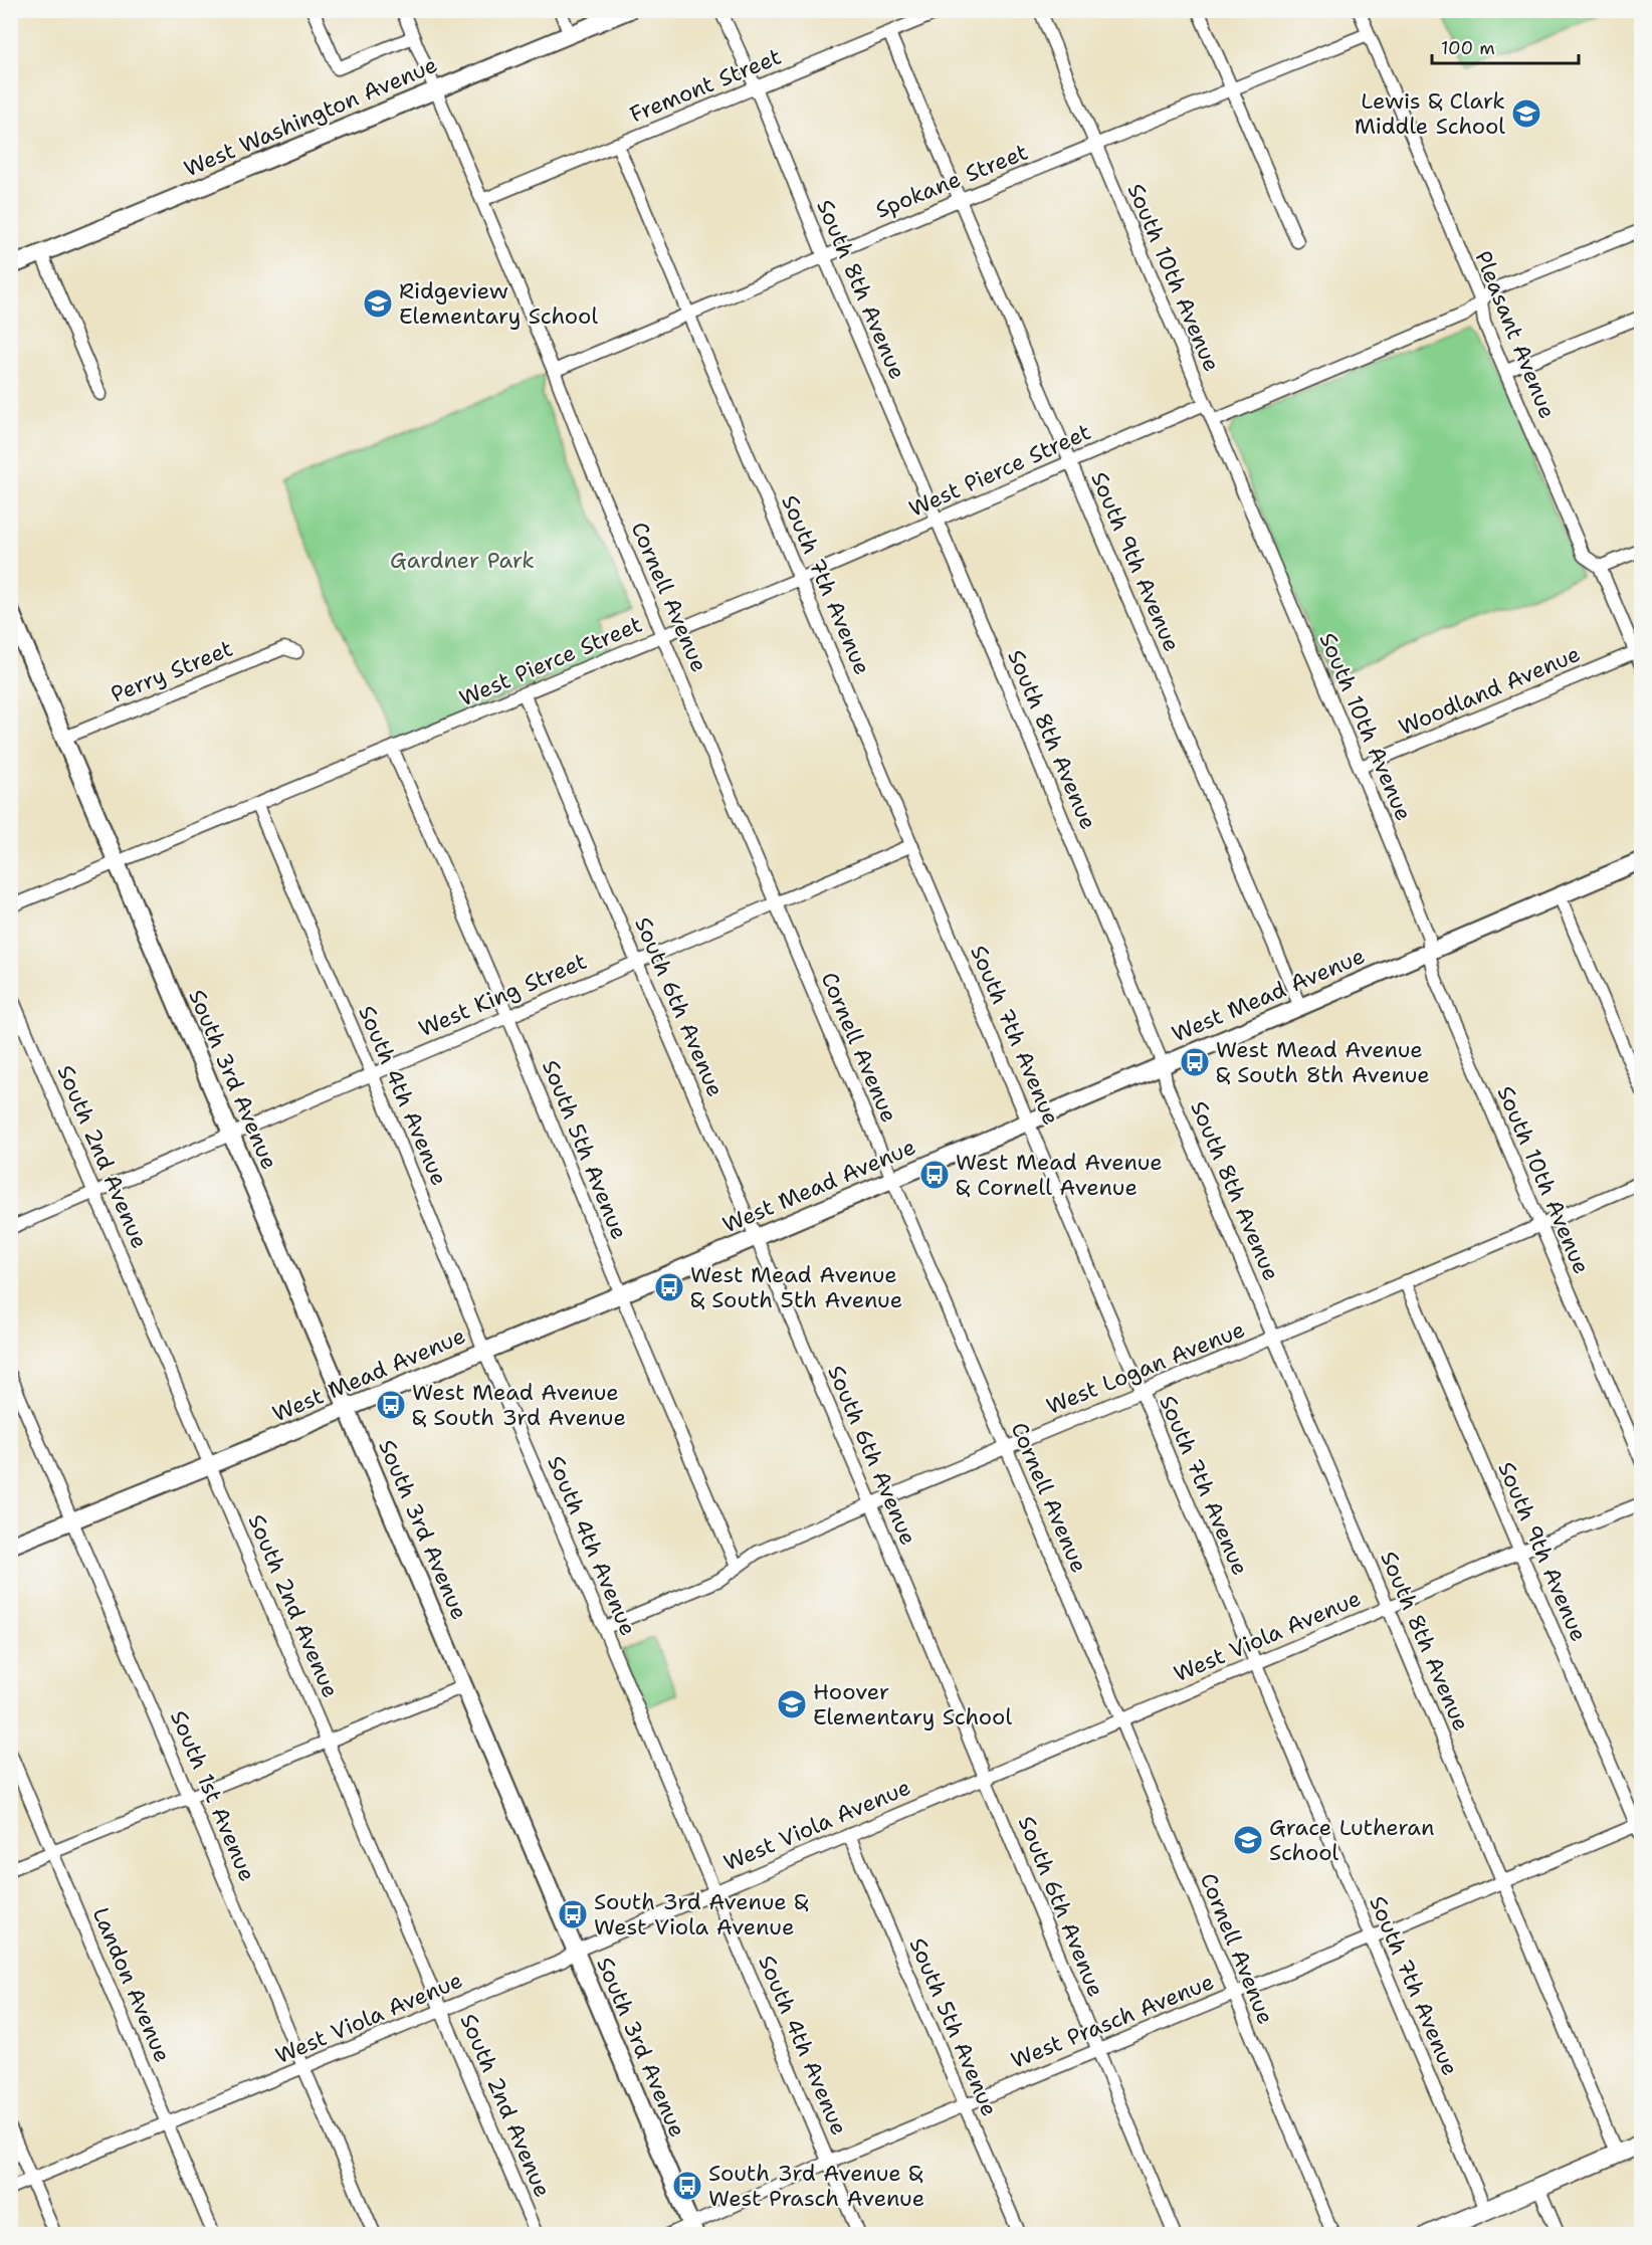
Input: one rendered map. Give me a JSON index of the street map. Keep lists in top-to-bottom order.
{
  "streets": {
    "street": [
      "Fremont Street",
      "West Washington Avenue",
      "Spokane Street",
      "South 10th Avenue",
      "South 8th Avenue",
      "Pleasant Avenue",
      "West Pierce Street",
      "South 9th Avenue",
      "South 7th Avenue",
      "Cornell Avenue",
      "Perry Street",
      "Woodland Avenue",
      "West King Street",
      "West Mead Avenue",
      "South 6th Avenue",
      "South 3rd Avenue",
      "South 4th Avenue",
      "South 5th Avenue",
      "South 2nd Avenue",
      "West Logan Avenue",
      "West Viola Avenue",
      "South 1st Avenue",
      "Landon Avenue",
      "West Prasch Avenue"
    ]
  },
  "crossings": [
    ["Fremont Street", "South 8th Avenue"],
    ["Fremont Street", "South 9th Avenue"],
    ["Fremont Street", "South 7th Avenue"],
    ["Fremont Street", "Cornell Avenue"],
    ["West Washington Avenue", "Cornell Avenue"],
    ["Spokane Street", "South 10th Avenue"],
    ["Spokane Street", "South 8th Avenue"],
    ["Spokane Street", "Pleasant Avenue"],
    ["Spokane Street", "South 9th Avenue"],
    ["Spokane Street", "South 7th Avenue"],
    ["Spokane Street", "Cornell Avenue"],
    ["South 10th Avenue", "West Pierce Street"],
    ["South 10th Avenue", "Woodland Avenue"],
    ["South 10th Avenue", "West Mead Avenue"],
    ["South 10th Avenue", "West Logan Avenue"],
    ["South 8th Avenue", "West Pierce Street"],
    ["South 8th Avenue", "West Mead Avenue"],
    ["South 8th Avenue", "West Logan Avenue"],
    ["South 8th Avenue", "West Viola Avenue"],
    ["South 8th Avenue", "West Prasch Avenue"],
    ["Pleasant Avenue", "Woodland Avenue"],
    ["West Pierce Street", "South 9th Avenue"],
    ["West Pierce Street", "South 7th Avenue"],
    ["West Pierce Street", "Cornell Avenue"],
    ["West Pierce Street", "South 6th Avenue"],
    ["West Pierce Street", "South 3rd Avenue"],
    ["West Pierce Street", "South 4th Avenue"],
    ["West Pierce Street", "South 5th Avenue"],
    ["South 9th Avenue", "West Mead Avenue"],
    ["South 9th Avenue", "West Logan Avenue"],
    ["South 9th Avenue", "West Viola Avenue"],
    ["South 9th Avenue", "West Prasch Avenue"],
    ["South 7th Avenue", "West King Street"],
    ["South 7th Avenue", "West Mead Avenue"],
    ["South 7th Avenue", "West Logan Avenue"],
    ["South 7th Avenue", "West Viola Avenue"],
    ["South 7th Avenue", "West Prasch Avenue"],
    ["Cornell Avenue", "West King Street"],
    ["Cornell Avenue", "West Mead Avenue"],
    ["Cornell Avenue", "West Logan Avenue"],
    ["Cornell Avenue", "West Viola Avenue"],
    ["Cornell Avenue", "West Prasch Avenue"],
    ["Perry Street", "South 3rd Avenue"],
    ["West King Street", "South 6th Avenue"],
    ["West King Street", "South 3rd Avenue"],
    ["West King Street", "South 4th Avenue"],
    ["West King Street", "South 5th Avenue"],
    ["West King Street", "South 2nd Avenue"],
    ["West Mead Avenue", "South 6th Avenue"],
    ["West Mead Avenue", "South 3rd Avenue"],
    ["West Mead Avenue", "South 4th Avenue"],
    ["West Mead Avenue", "South 5th Avenue"],
    ["West Mead Avenue", "South 2nd Avenue"],
    ["West Mead Avenue", "South 1st Avenue"],
    ["South 6th Avenue", "West Logan Avenue"],
    ["South 6th Avenue", "West Viola Avenue"],
    ["South 6th Avenue", "West Prasch Avenue"],
    ["South 3rd Avenue", "West Viola Avenue"],
    ["South 3rd Avenue", "West Prasch Avenue"],
    ["South 4th Avenue", "West Logan Avenue"],
    ["South 4th Avenue", "West Viola Avenue"],
    ["South 4th Avenue", "West Prasch Avenue"],
    ["South 5th Avenue", "West Logan Avenue"],
    ["South 5th Avenue", "West Viola Avenue"],
    ["South 5th Avenue", "West Prasch Avenue"],
    ["South 2nd Avenue", "West Viola Avenue"],
    ["West Viola Avenue", "South 1st Avenue"],
    ["West Viola Avenue", "Landon Avenue"]
  ],
  "parks": ["Gardner Park"],
  "places": {
    "school or university": [
      "Lewis & Clark Middle School",
      "Ridgeview Elementary School",
      "Hoover Elementary School",
      "Grace Lutheran School"
    ],
    "bus stop": [
      "West Mead Avenue & South 8th Avenue",
      "West Mead Avenue & Cornell Avenue",
      "West Mead Avenue & South 5th Avenue",
      "West Mead Avenue & South 3rd Avenue",
      "South 3rd Avenue & West Viola Avenue",
      "South 3rd Avenue & West Prasch Avenue"
    ]
  },
  "scale_bar": "100 m"
}
